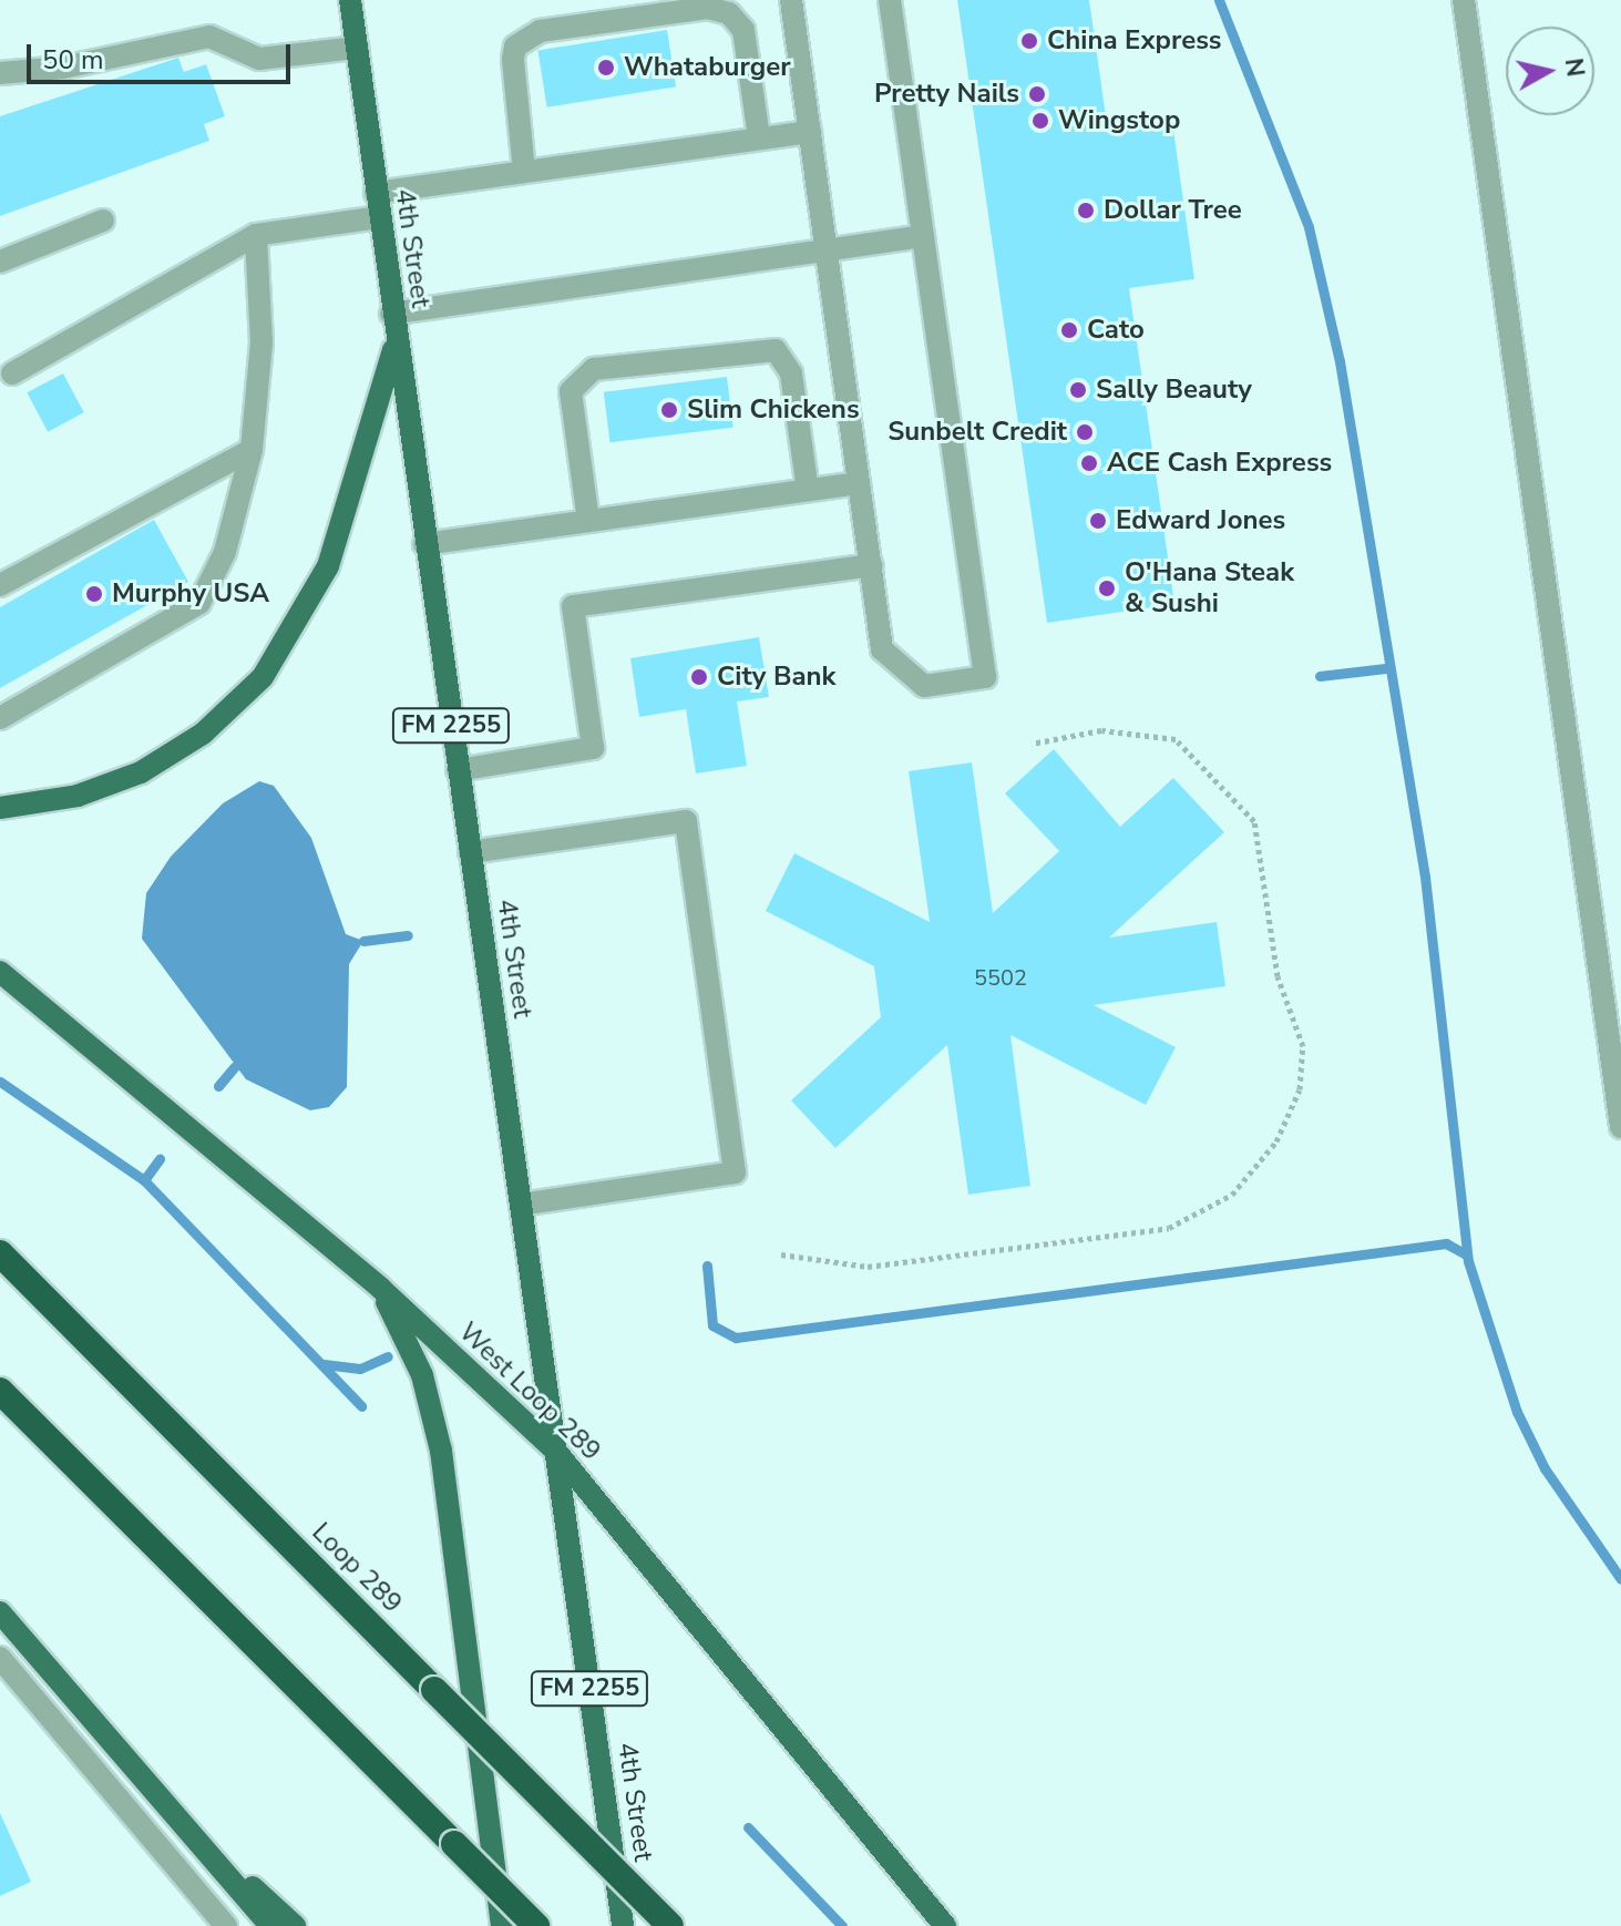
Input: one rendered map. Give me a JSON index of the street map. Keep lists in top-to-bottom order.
{
  "streets": {
    "highway": ["Loop 289"],
    "main road": ["4th Street", "FM 2255", "West Loop 289"]
  },
  "crossings": [
    ["4th Street", "West Loop 289"]
  ],
  "places": [
    "China Express",
    "Whataburger",
    "Pretty Nails",
    "Wingstop",
    "Dollar Tree",
    "Cato",
    "Sally Beauty",
    "Slim Chickens",
    "Sunbelt Credit",
    "ACE Cash Express",
    "Edward Jones",
    "O'Hana Steak & Sushi",
    "Murphy USA",
    "City Bank"
  ],
  "house_numbers": ["5502"],
  "scale_bar": "50 m",
  "north": "right"
}
